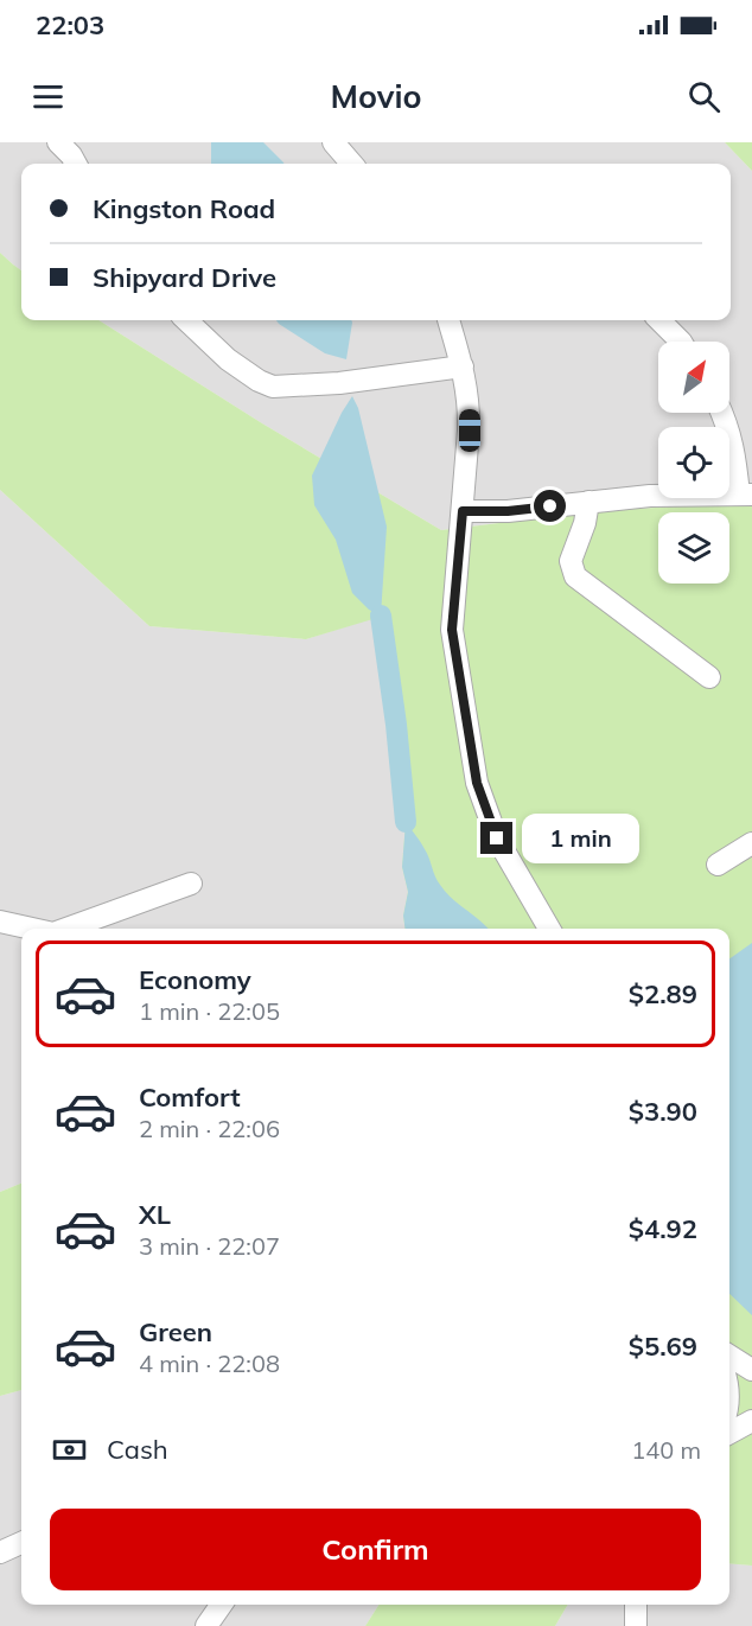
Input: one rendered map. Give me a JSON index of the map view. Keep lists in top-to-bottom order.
{
  "north": "top right",
  "page": {
    "status": "22:03",
    "header": "Movio",
    "banner": ["Kingston Road", "Shipyard Drive"],
    "bubble": "1 min",
    "list": [
      {
        "name": "Economy",
        "note": "1 min · 22:05",
        "value": "$2.89"
      },
      {
        "name": "Comfort",
        "note": "2 min · 22:06",
        "value": "$3.90"
      },
      {
        "name": "XL",
        "note": "3 min · 22:07",
        "value": "$4.92"
      },
      {
        "name": "Green",
        "note": "4 min · 22:08",
        "value": "$5.69"
      }
    ],
    "pay": ["Cash", "140 m"],
    "buttons": "Confirm"
  }
}
